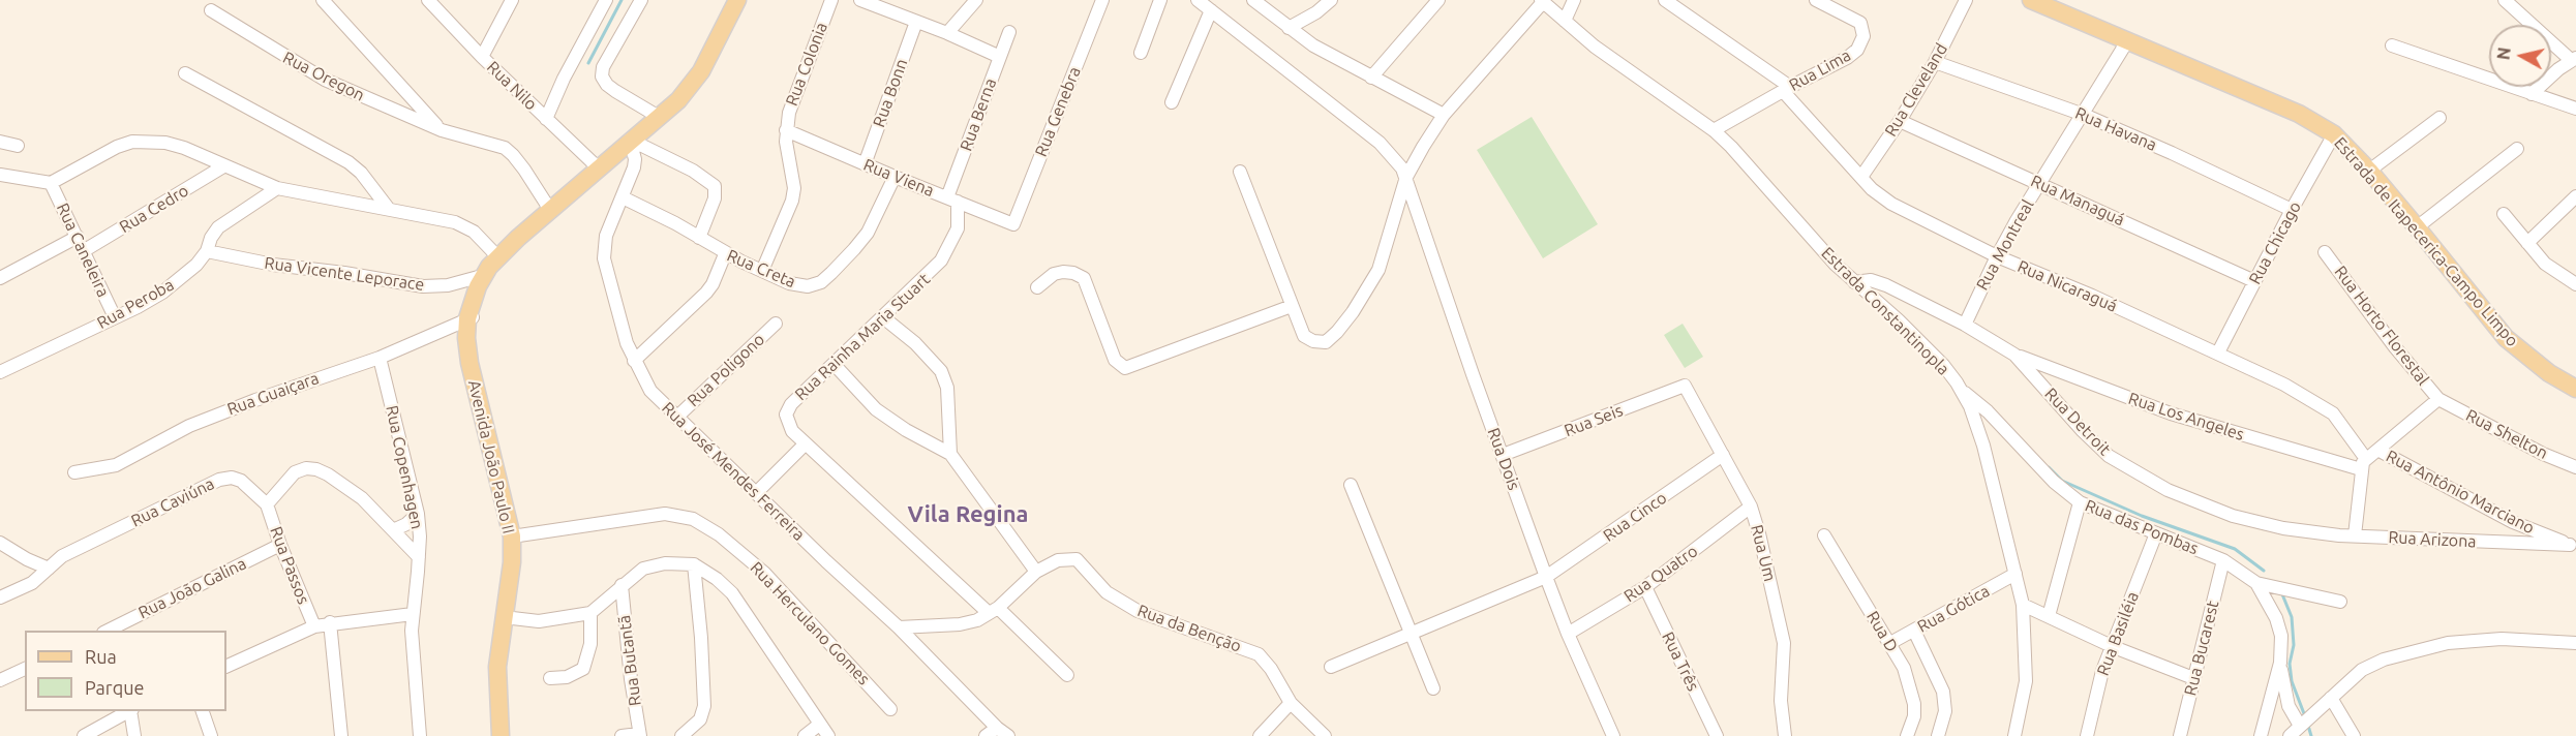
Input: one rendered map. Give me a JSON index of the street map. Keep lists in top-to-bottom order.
{
  "streets": {
    "main road": ["Estrada de Itapecerica-Campo Limpo", "Avenida João Paulo II"],
    "street": [
      "Rua Colonia",
      "Rua Lima",
      "Rua Oregon",
      "Rua Nilo",
      "Rua Cleveland",
      "Rua Bonn",
      "Rua Genebra",
      "Rua Berna",
      "Rua Havana",
      "Rua Viena",
      "Rua Managuá",
      "Rua Cedro",
      "Rua Chicago",
      "Rua Montreal",
      "Rua Caneleira",
      "Rua Creta",
      "Rua Vicente Leporace",
      "Rua Nicaraguá",
      "Rua Peroba",
      "Estrada Constantinopla",
      "Rua Horto Florestal",
      "Rua Rainha Maria Stuart",
      "Rua Poligono",
      "Rua Guaiçara",
      "Rua Los Angeles",
      "Rua Seis",
      "Rua Detroit",
      "Rua Shelton",
      "Rua Dois",
      "Rua Copenhagen",
      "Rua José Mendes Ferreira",
      "Rua Antônio Marciano",
      "Rua Caviúna",
      "Rua Cinco",
      "Rua das Pombas",
      "Rua Arizona",
      "Rua Um",
      "Rua Passos",
      "Rua Quatro",
      "Rua João Galina",
      "Rua Gótica",
      "Rua Herculano Gomes",
      "Rua da Benção",
      "Rua D",
      "Rua Basiléia",
      "Rua Bucarest",
      "Rua Butantã",
      "Rua Três"
    ]
  },
  "crossings": [
    ["Rua Colonia", "Rua Viena"],
    ["Rua Colonia", "Rua Creta"],
    ["Rua Lima", "Rua Nicaraguá"],
    ["Rua Lima", "Estrada Constantinopla"],
    ["Rua Oregon", "Avenida João Paulo II"],
    ["Rua Nilo", "Avenida João Paulo II"],
    ["Rua Cleveland", "Rua Havana"],
    ["Rua Cleveland", "Rua Managuá"],
    ["Rua Cleveland", "Rua Nicaraguá"],
    ["Rua Bonn", "Rua Viena"],
    ["Rua Genebra", "Rua Viena"],
    ["Rua Berna", "Rua Viena"],
    ["Rua Berna", "Rua Rainha Maria Stuart"],
    ["Rua Havana", "Rua Chicago"],
    ["Rua Havana", "Rua Montreal"],
    ["Rua Viena", "Rua Creta"],
    ["Rua Viena", "Rua Rainha Maria Stuart"],
    ["Rua Managuá", "Rua Chicago"],
    ["Rua Managuá", "Rua Montreal"],
    ["Rua Cedro", "Rua Caneleira"],
    ["Estrada de Itapecerica-Campo Limpo", "Rua Chicago"],
    ["Estrada de Itapecerica-Campo Limpo", "Rua Montreal"],
    ["Rua Chicago", "Rua Nicaraguá"],
    ["Rua Montreal", "Rua Nicaraguá"],
    ["Rua Montreal", "Rua Detroit"],
    ["Rua Caneleira", "Rua Peroba"],
    ["Rua Creta", "Rua José Mendes Ferreira"],
    ["Rua Vicente Leporace", "Rua Peroba"],
    ["Rua Vicente Leporace", "Avenida João Paulo II"],
    ["Rua Nicaraguá", "Rua Los Angeles"],
    ["Estrada Constantinopla", "Rua Detroit"],
    ["Estrada Constantinopla", "Rua das Pombas"],
    ["Estrada Constantinopla", "Rua Gótica"],
    ["Rua Horto Florestal", "Rua Shelton"],
    ["Rua Poligono", "Rua José Mendes Ferreira"],
    ["Rua Guaiçara", "Avenida João Paulo II"],
    ["Rua Guaiçara", "Rua Copenhagen"],
    ["Rua Los Angeles", "Rua Detroit"],
    ["Rua Seis", "Rua Dois"],
    ["Rua Seis", "Rua Um"],
    ["Rua Detroit", "Rua Arizona"],
    ["Avenida João Paulo II", "Rua José Mendes Ferreira"],
    ["Avenida João Paulo II", "Rua Herculano Gomes"],
    ["Rua Dois", "Rua Cinco"],
    ["Rua Dois", "Rua Quatro"],
    ["Rua Antônio Marciano", "Rua Arizona"],
    ["Rua Caviúna", "Rua Passos"],
    ["Rua Cinco", "Rua Um"],
    ["Rua das Pombas", "Rua Basiléia"],
    ["Rua das Pombas", "Rua Bucarest"],
    ["Rua Um", "Rua Quatro"],
    ["Rua Passos", "Rua João Galina"],
    ["Rua Quatro", "Rua Três"],
    ["Rua Gótica", "Rua D"]
  ],
  "districts": ["Vila Regina"],
  "legend": ["Rua", "Parque"],
  "north": "left"
}
